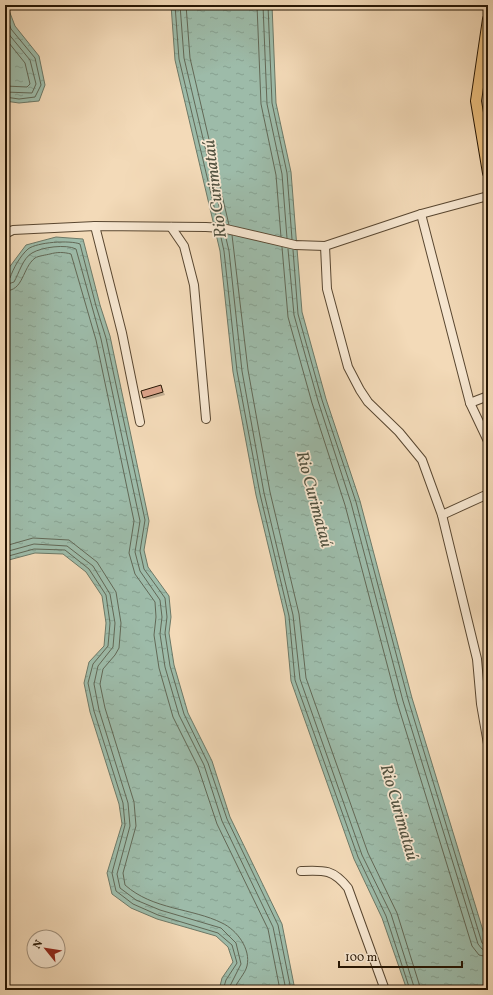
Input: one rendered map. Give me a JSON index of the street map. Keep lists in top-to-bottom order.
{
  "water": ["Rio Curimataú"],
  "scale_bar": "100 m",
  "north": "top left"
}
